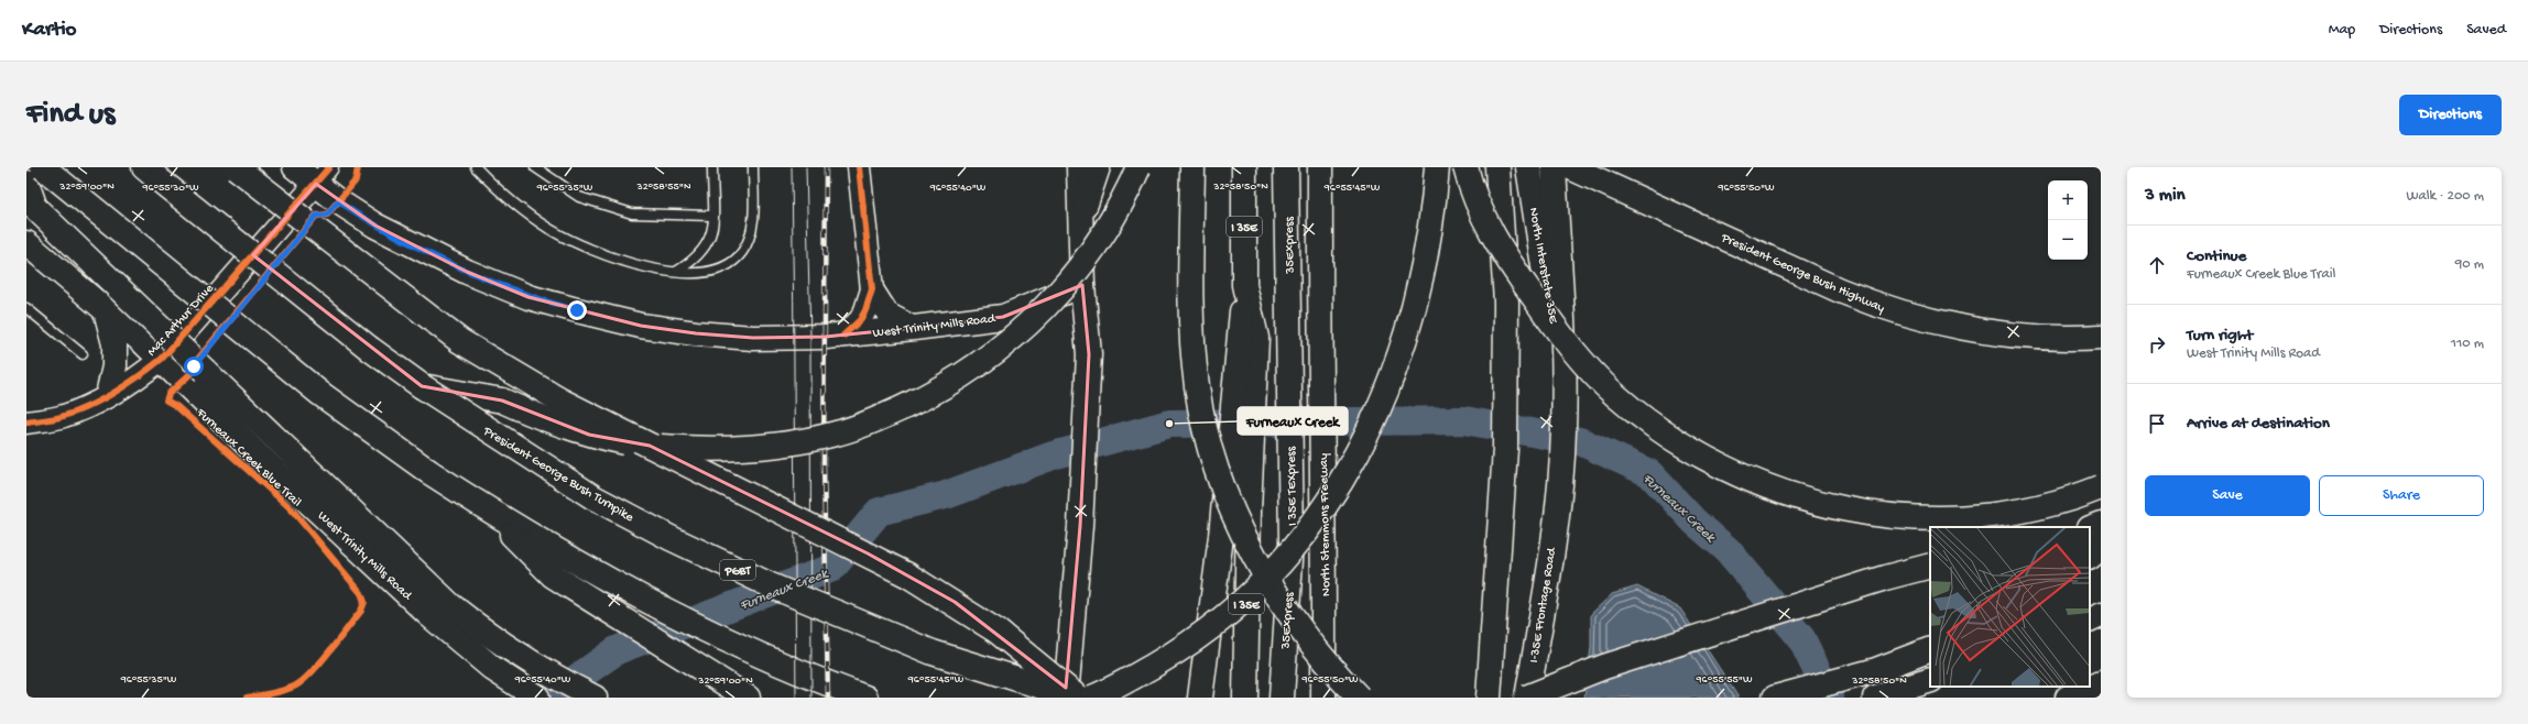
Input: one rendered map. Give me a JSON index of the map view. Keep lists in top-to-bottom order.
{
  "streets": {
    "main road": [
      "I 35E",
      "35Express",
      "North Interstate 35E",
      "President George Bush Highway",
      "West Trinity Mills Road",
      "President George Bush Turnpike",
      "I 35E TEXpress",
      "North Stemmons Freeway",
      "PGBT",
      "I-35E Frontage Road"
    ],
    "street": ["Mac Arthur Drive"],
    "cycle path": ["Furneaux Creek Blue Trail"]
  },
  "crossings": [
    ["35Express", "I 35E TEXpress"],
    ["North Interstate 35E", "I-35E Frontage Road"],
    ["Mac Arthur Drive", "West Trinity Mills Road"]
  ],
  "water": ["Furneaux Creek"],
  "places": ["Furneaux Creek"],
  "page": {
    "header": "Kartio",
    "nav": ["Map", "Directions", "Saved"],
    "buttons": [
      "Directions",
      ["Save", "Share"]
    ],
    "title": "Find us",
    "heading": ["3 min", "Walk · 200 m"],
    "map_buttons": ["+", "−"],
    "list": [
      ["Continue", "Furneaux Creek Blue Trail", "90 m"],
      ["Turn right", "West Trinity Mills Road", "110 m"],
      "Arrive at destination"
    ]
  },
  "coordinates": [
    "32°59'00\"N",
    "32°58'55\"N",
    "32°58'50\"N",
    "96°55'30\"W",
    "96°55'35\"W",
    "96°55'40\"W",
    "96°55'45\"W",
    "96°55'50\"W",
    "96°55'55\"W"
  ]
}
